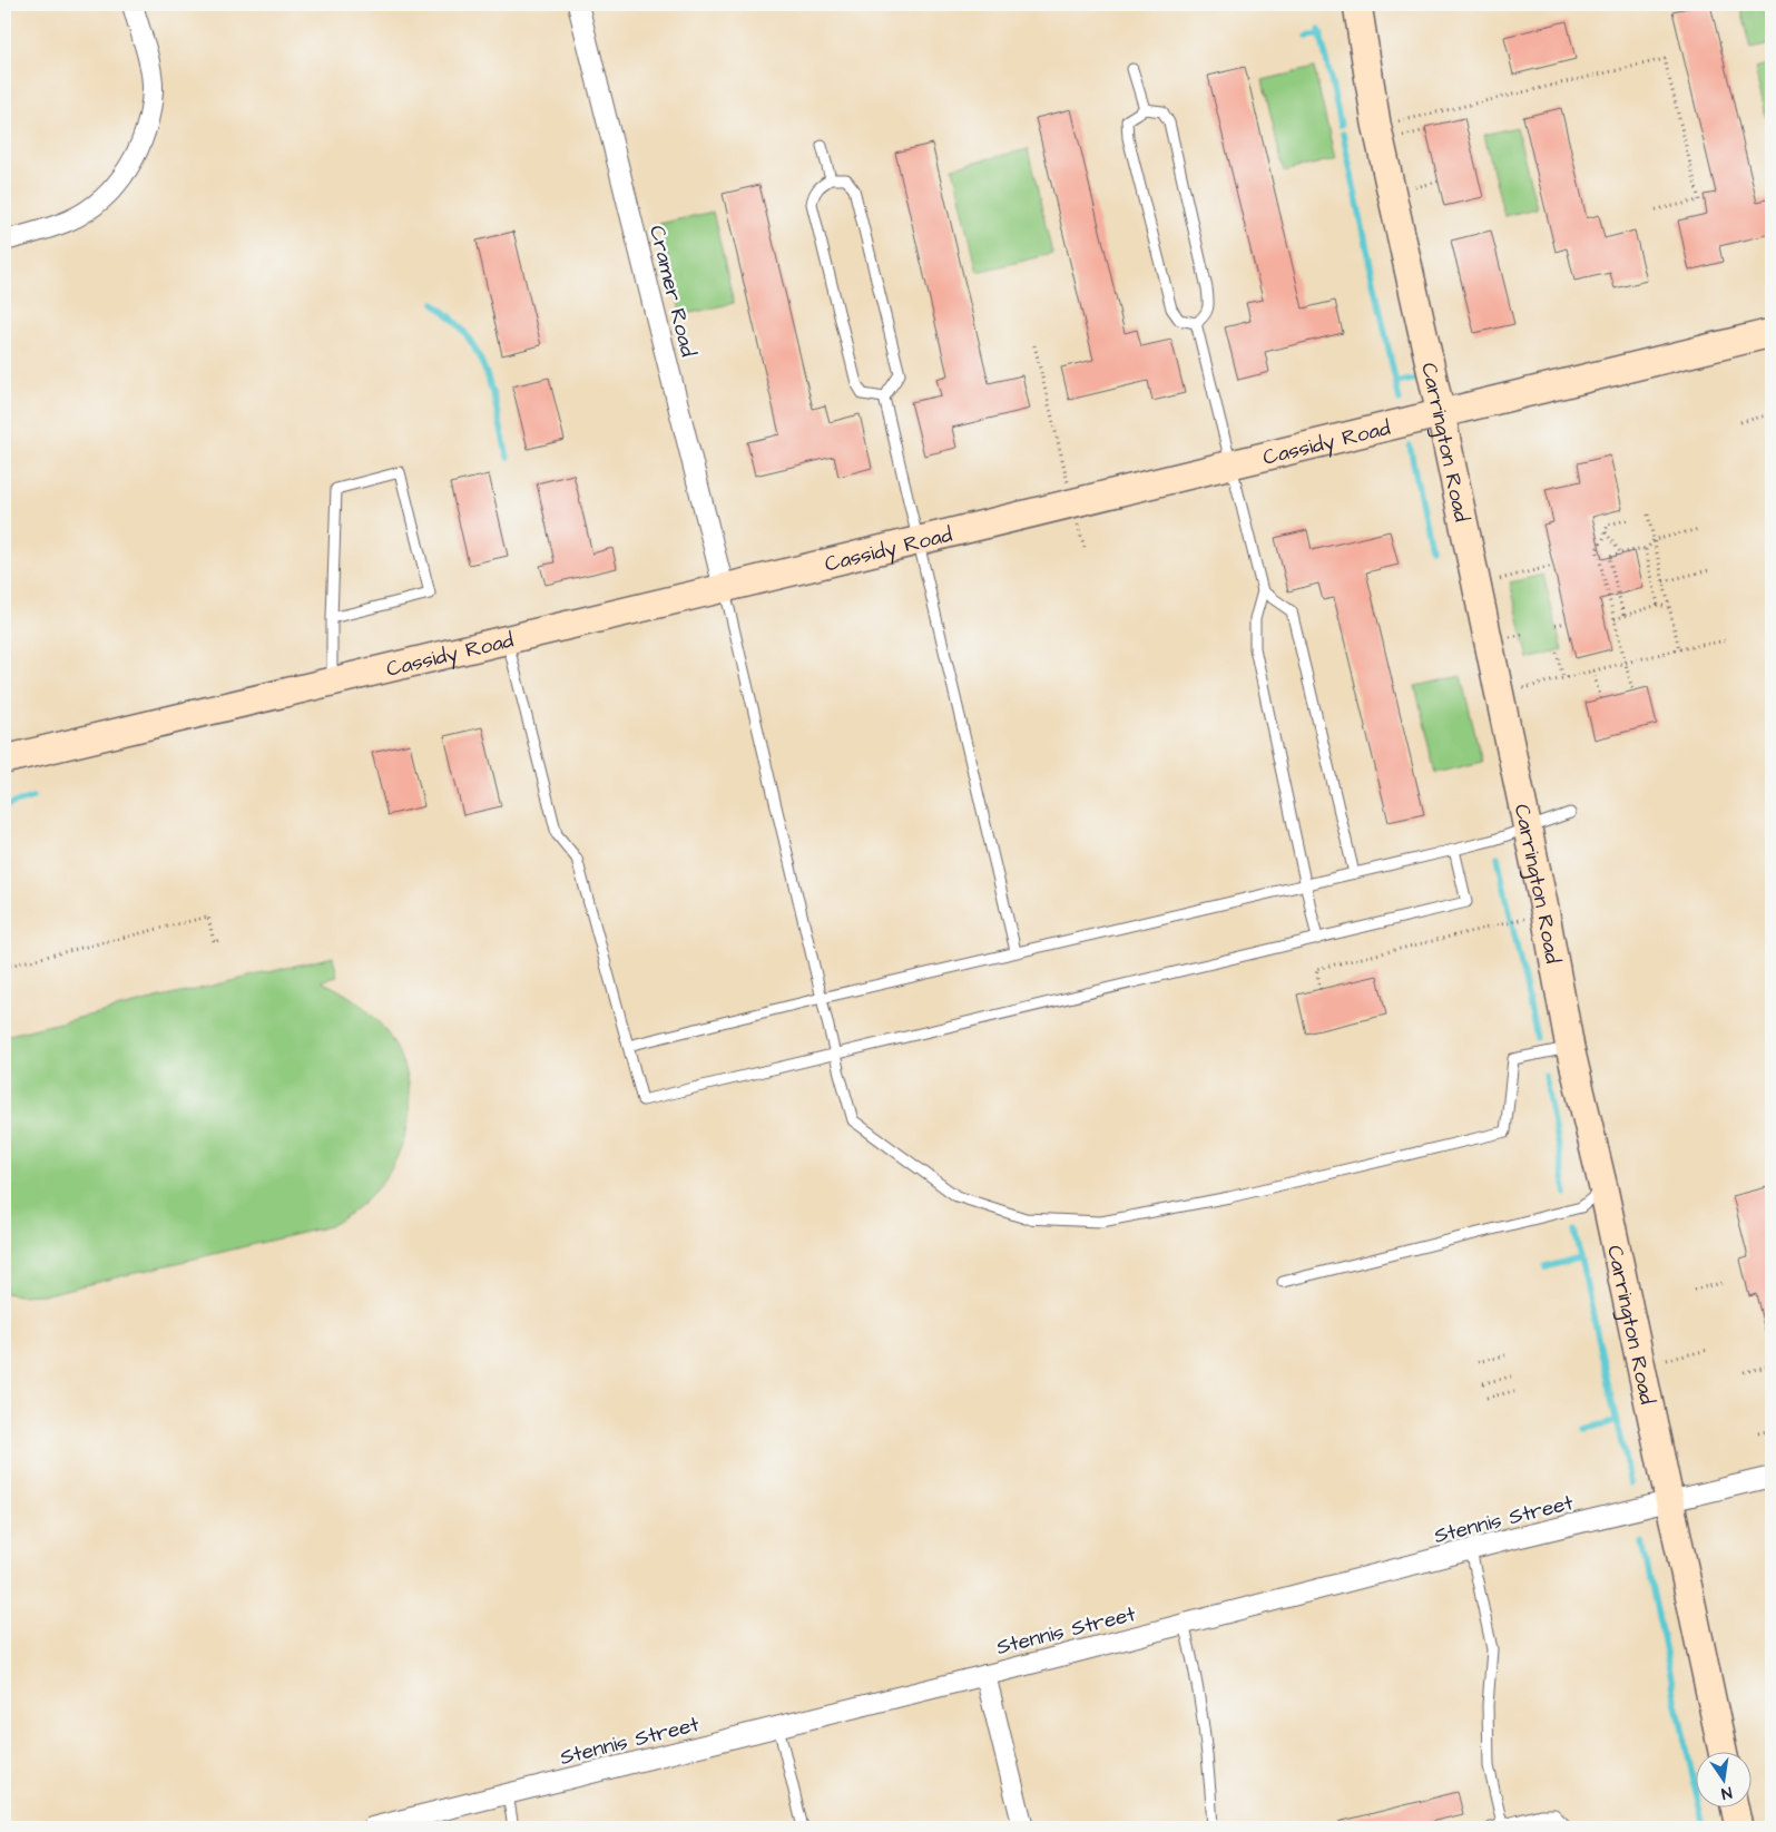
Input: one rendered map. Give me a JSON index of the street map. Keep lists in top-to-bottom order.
{
  "streets": {
    "street": [
      "Cramer Road",
      "Cassidy Road",
      "Carrington Road",
      "Stennis Street"
    ]
  },
  "crossings": [
    ["Cramer Road", "Cassidy Road"],
    ["Cassidy Road", "Carrington Road"],
    ["Carrington Road", "Stennis Street"]
  ],
  "north": "bottom"
}
